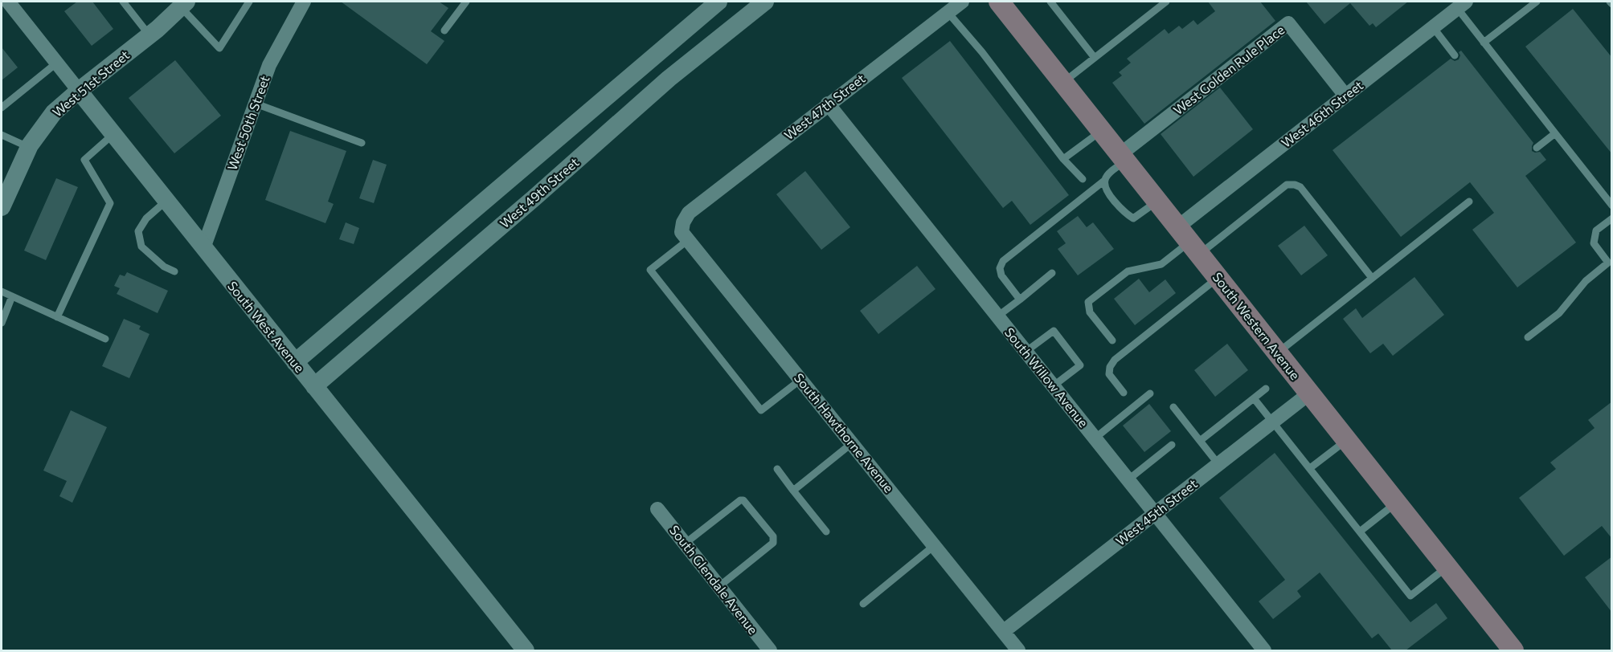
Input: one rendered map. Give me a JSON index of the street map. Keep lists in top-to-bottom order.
{
  "streets": {
    "main road": ["South Western Avenue"],
    "street": [
      "West Golden Rule Place",
      "West 51st Street",
      "West 47th Street",
      "West 46th Street",
      "West 50th Street",
      "West 49th Street",
      "South West Avenue",
      "South Willow Avenue",
      "South Hawthorne Avenue",
      "West 45th Street",
      "South Glendale Avenue"
    ]
  },
  "crossings": [
    ["West Golden Rule Place", "West 46th Street"],
    ["West Golden Rule Place", "South Western Avenue"],
    ["West 51st Street", "South West Avenue"],
    ["West 47th Street", "South Willow Avenue"],
    ["West 47th Street", "South Hawthorne Avenue"],
    ["West 46th Street", "South Western Avenue"],
    ["West 50th Street", "South West Avenue"],
    ["West 49th Street", "South West Avenue"],
    ["South Western Avenue", "West 45th Street"],
    ["South Willow Avenue", "West 45th Street"],
    ["South Hawthorne Avenue", "West 45th Street"]
  ]
}
